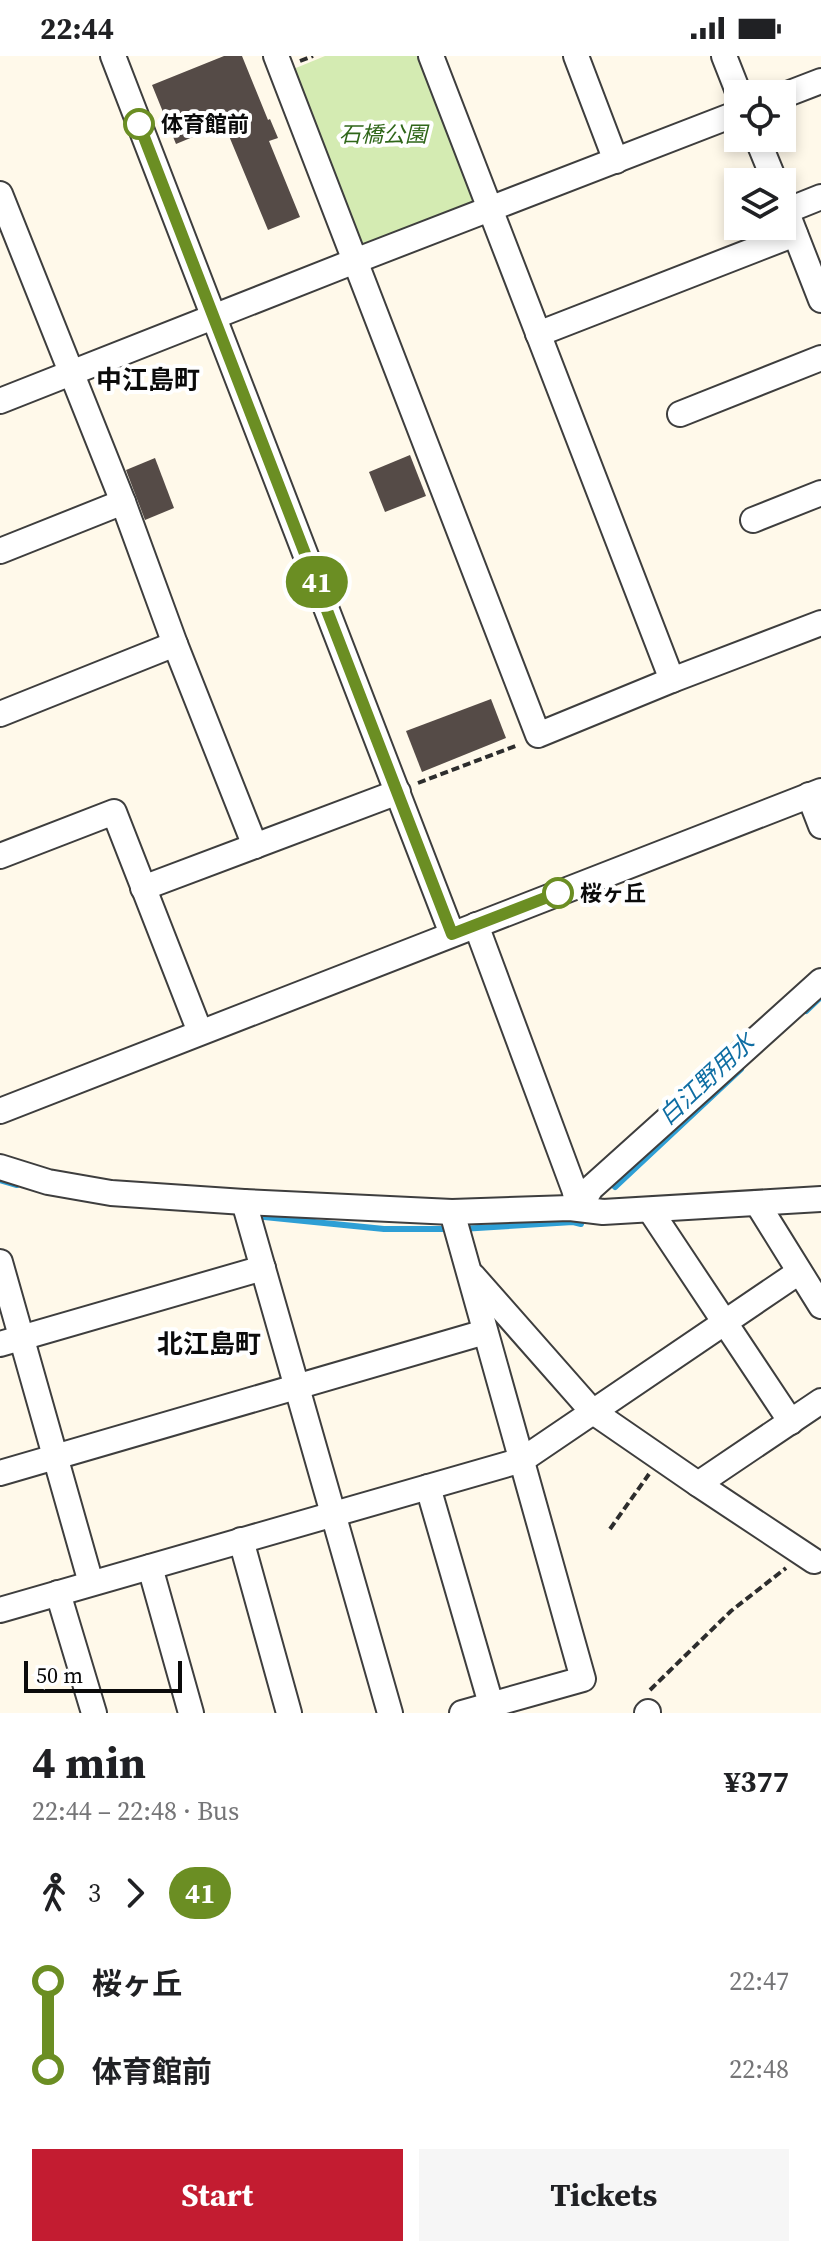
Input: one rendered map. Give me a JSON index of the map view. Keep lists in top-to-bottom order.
{
  "districts": ["中江島町", "北江島町"],
  "water": ["白江野用水"],
  "parks": ["石橋公園"],
  "places": ["体育館前", "桜ヶ丘"],
  "lines": ["bus line 41"],
  "scale_bar": "50 m",
  "page": {
    "status": "22:44",
    "on_map": "41",
    "scale": "50 m",
    "heading": ["4 min", "22:44 – 22:48 · Bus", "¥377"],
    "legs": ["3", "41"],
    "list": [
      {
        "name": "桜ヶ丘",
        "value": "22:47"
      },
      {
        "name": "体育館前",
        "value": "22:48"
      }
    ],
    "buttons": ["Start", "Tickets"]
  }
}
